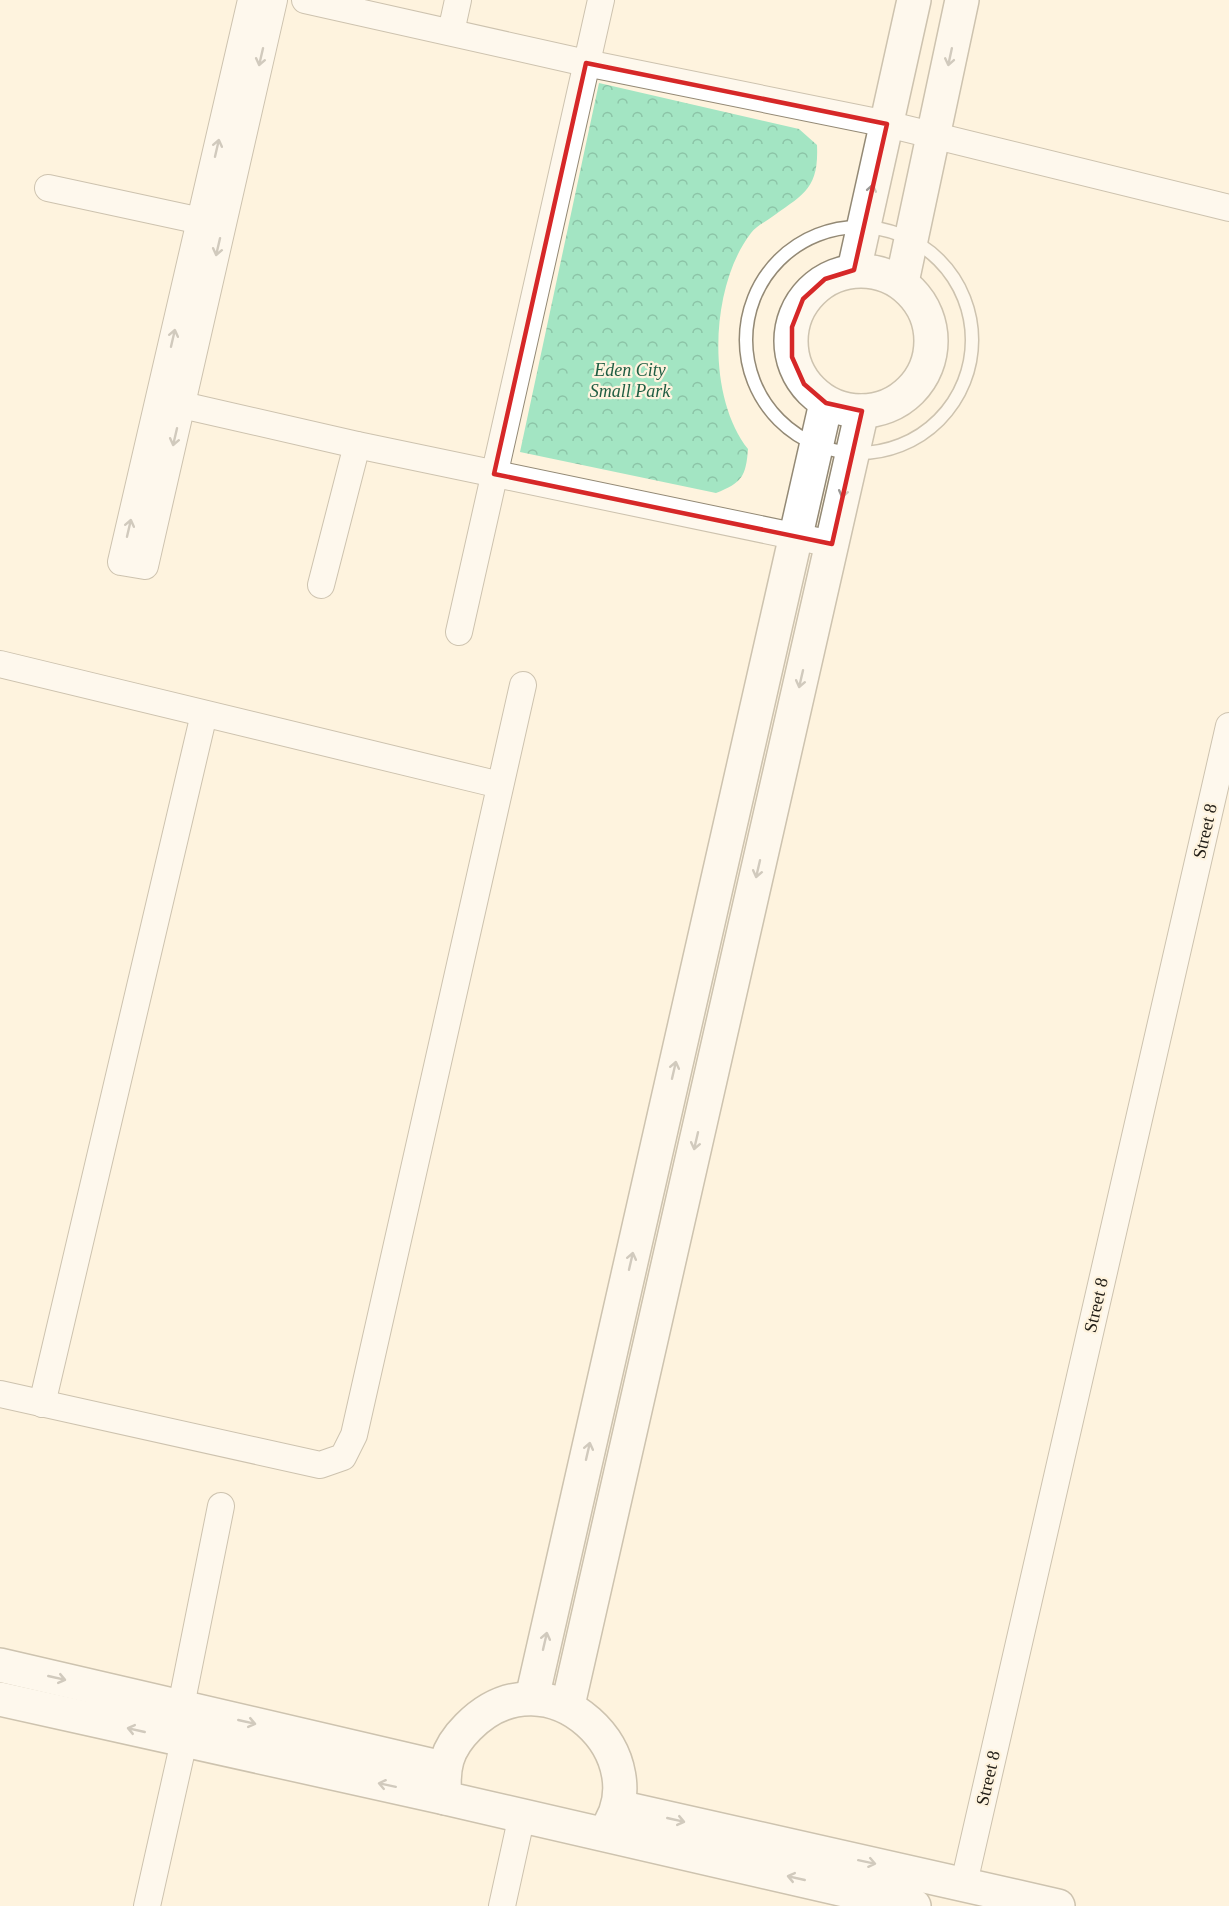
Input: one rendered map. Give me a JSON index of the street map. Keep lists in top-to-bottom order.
{
  "streets": {
    "street": ["Street 8"]
  },
  "parks": ["Eden City Small Park"]
}
